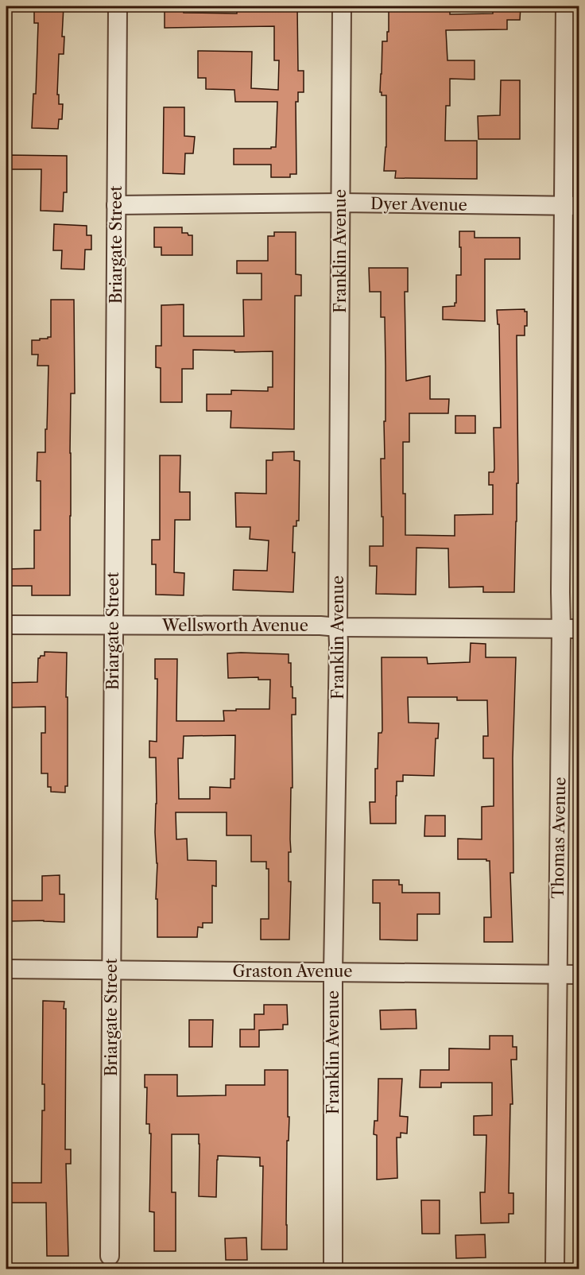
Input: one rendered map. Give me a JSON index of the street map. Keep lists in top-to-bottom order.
{
  "streets": {
    "street": [
      "Dyer Avenue",
      "Briargate Street",
      "Franklin Avenue",
      "Wellsworth Avenue",
      "Thomas Avenue",
      "Graston Avenue"
    ]
  },
  "crossings": [
    ["Dyer Avenue", "Briargate Street"],
    ["Dyer Avenue", "Franklin Avenue"],
    ["Dyer Avenue", "Thomas Avenue"],
    ["Briargate Street", "Wellsworth Avenue"],
    ["Briargate Street", "Graston Avenue"],
    ["Franklin Avenue", "Wellsworth Avenue"],
    ["Franklin Avenue", "Graston Avenue"],
    ["Wellsworth Avenue", "Thomas Avenue"],
    ["Thomas Avenue", "Graston Avenue"]
  ]
}
